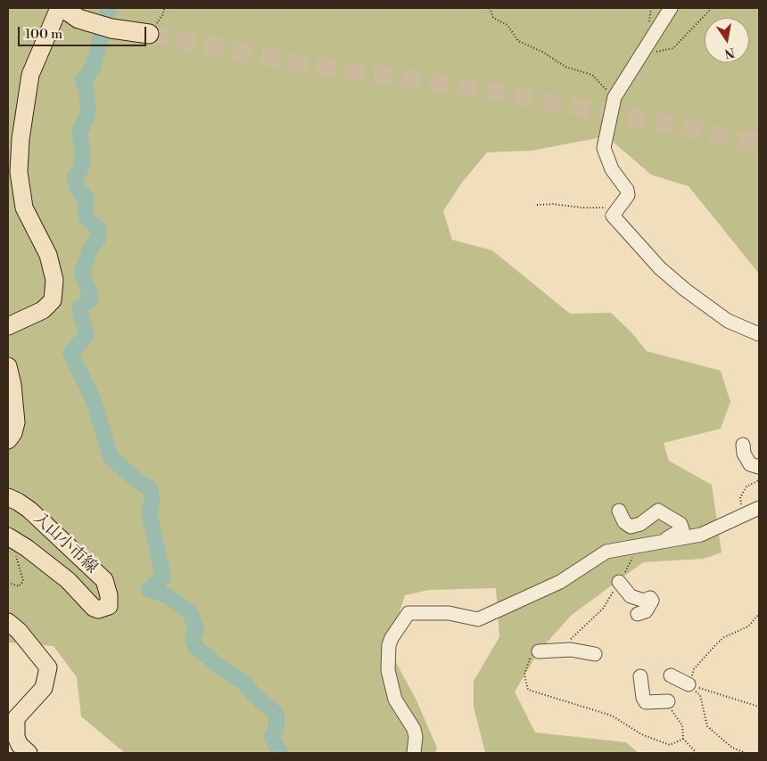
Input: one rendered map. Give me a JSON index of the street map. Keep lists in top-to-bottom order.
{
  "streets": {
    "main road": ["入山小市線"]
  },
  "scale_bar": "100 m",
  "north": "bottom"
}
